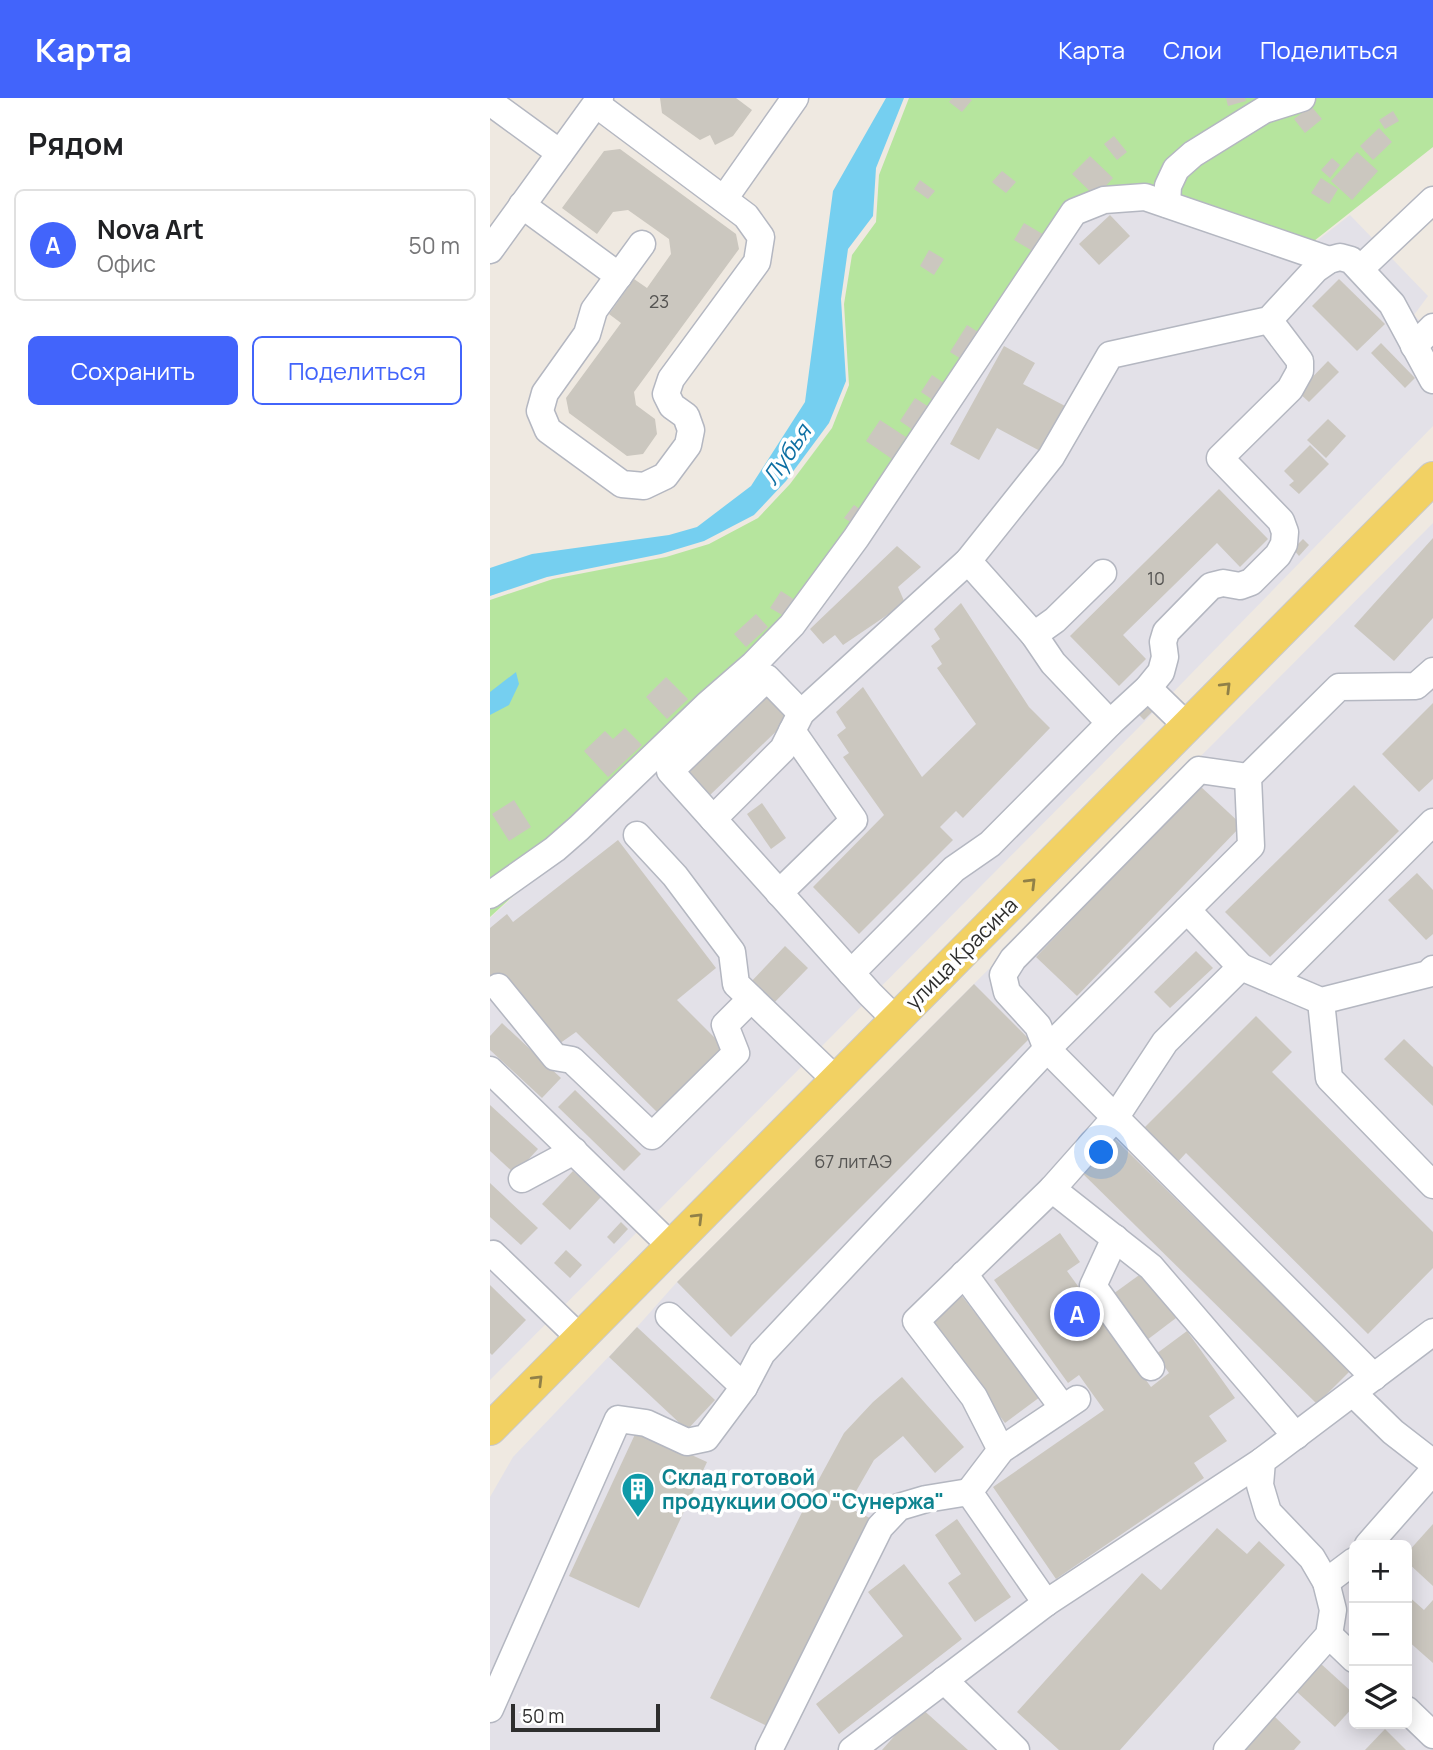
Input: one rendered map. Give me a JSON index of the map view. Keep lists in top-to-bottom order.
{
  "streets": {
    "main road": ["улица Красина"]
  },
  "one_way": ["улица Красина"],
  "water": ["Лубья"],
  "places": {
    "building": ["Склад готовой продукции ООО \"Сунержа\""]
  },
  "house_numbers": ["23", "10", "67 литАЭ"],
  "scale_bar": "50 m",
  "page": {
    "header": "Карта",
    "nav": ["Карта", "Слои", "Поделиться"],
    "heading": "Рядом",
    "list": [
      {
        "mark": "A",
        "name": "Nova Art",
        "note": "Офис",
        "value": "50 m"
      }
    ],
    "buttons": ["Сохранить", "Поделиться"],
    "pins": "A",
    "map_buttons": ["+", "−"],
    "scale": "50 m"
  }
}
